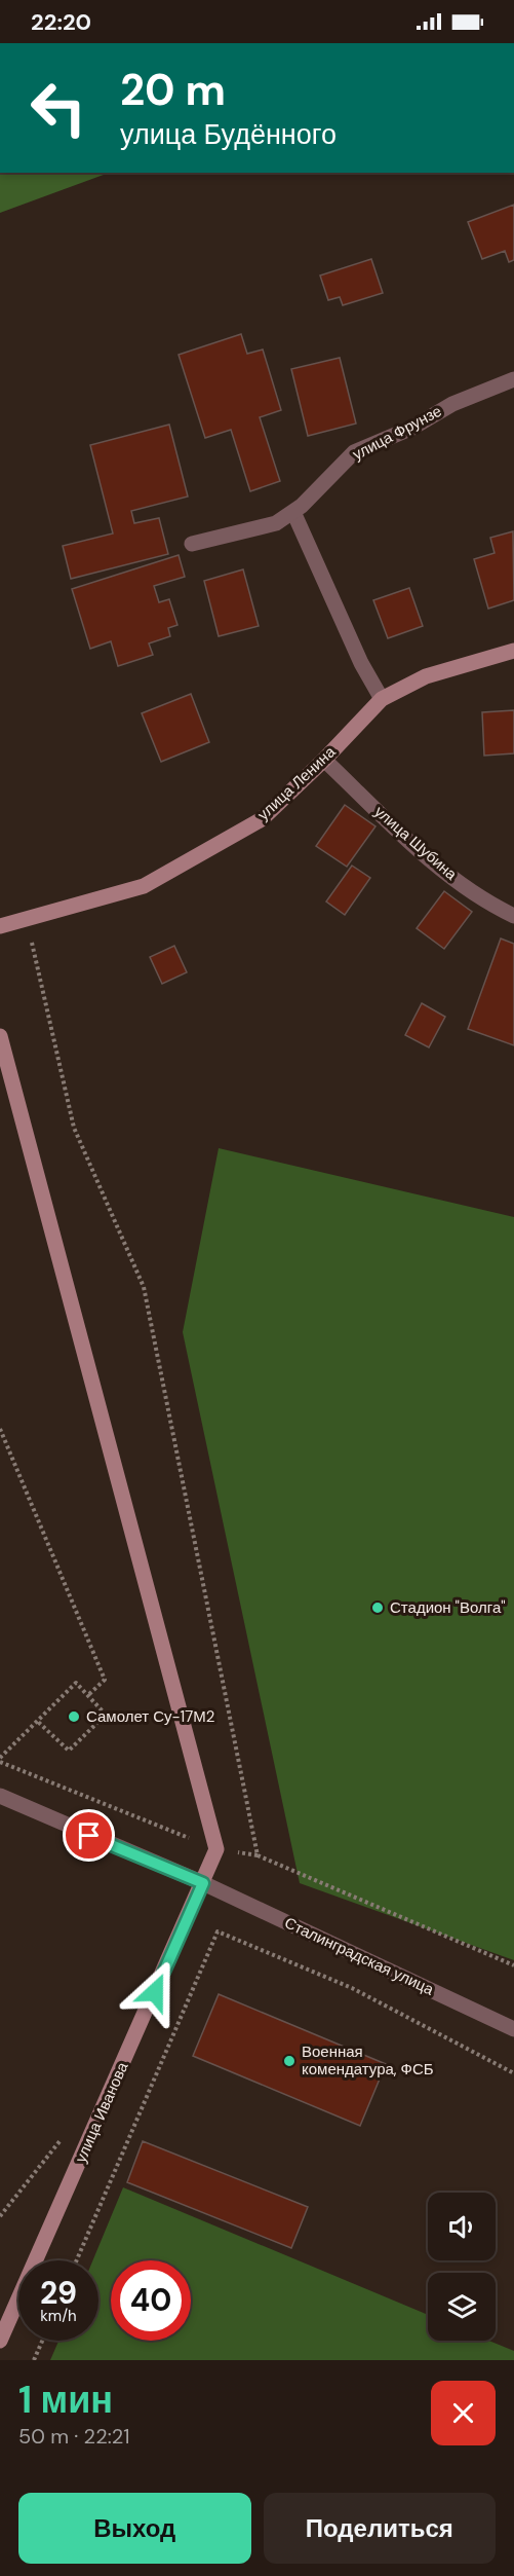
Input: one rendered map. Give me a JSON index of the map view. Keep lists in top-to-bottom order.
{
  "streets": {
    "street": [
      "улица Фрунзе",
      "улица Ленина",
      "улица Шубина",
      "Сталинградская улица",
      "улица Иванова"
    ]
  },
  "crossings": [
    ["улица Ленина", "улица Шубина"],
    ["Сталинградская улица", "улица Иванова"]
  ],
  "places": ["Стадион \"Волга\"", "Самолет Су-17М2", "Военная комендатура, ФСБ"],
  "page": {
    "status": "22:20",
    "turn": ["20 m", "улица Будённого"],
    "speed": "29 km/h",
    "limit": "40",
    "heading": ["1 мин", "50 m · 22:21"],
    "buttons": ["Выход", "Поделиться"]
  }
}
